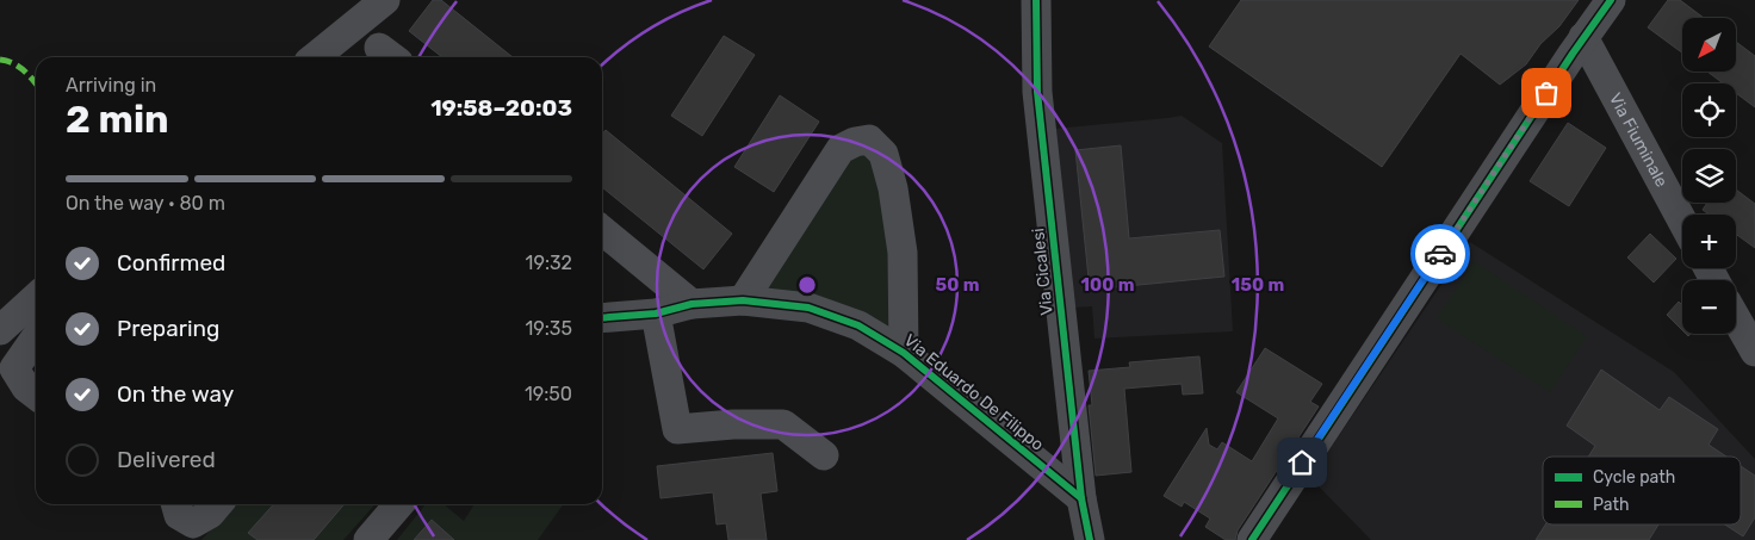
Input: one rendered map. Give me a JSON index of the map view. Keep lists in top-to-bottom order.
{
  "streets": {
    "street": ["Via Fiuminale", "Via Cicalesi", "Via Eduardo De Filippo"]
  },
  "crossings": [
    ["Via Cicalesi", "Via Eduardo De Filippo"]
  ],
  "legend": ["Cycle path", "Path"],
  "north": "bottom left",
  "page": {
    "map_buttons": ["+", "−"],
    "heading": ["2 min", "Arriving in", "19:58–20:03"],
    "bar": "On the way · 80 m",
    "list": [
      ["Confirmed", "19:32"],
      ["Preparing", "19:35"],
      ["On the way", "19:50"],
      "Delivered"
    ]
  },
  "rings": ["50 m", "100 m", "150 m"]
}
